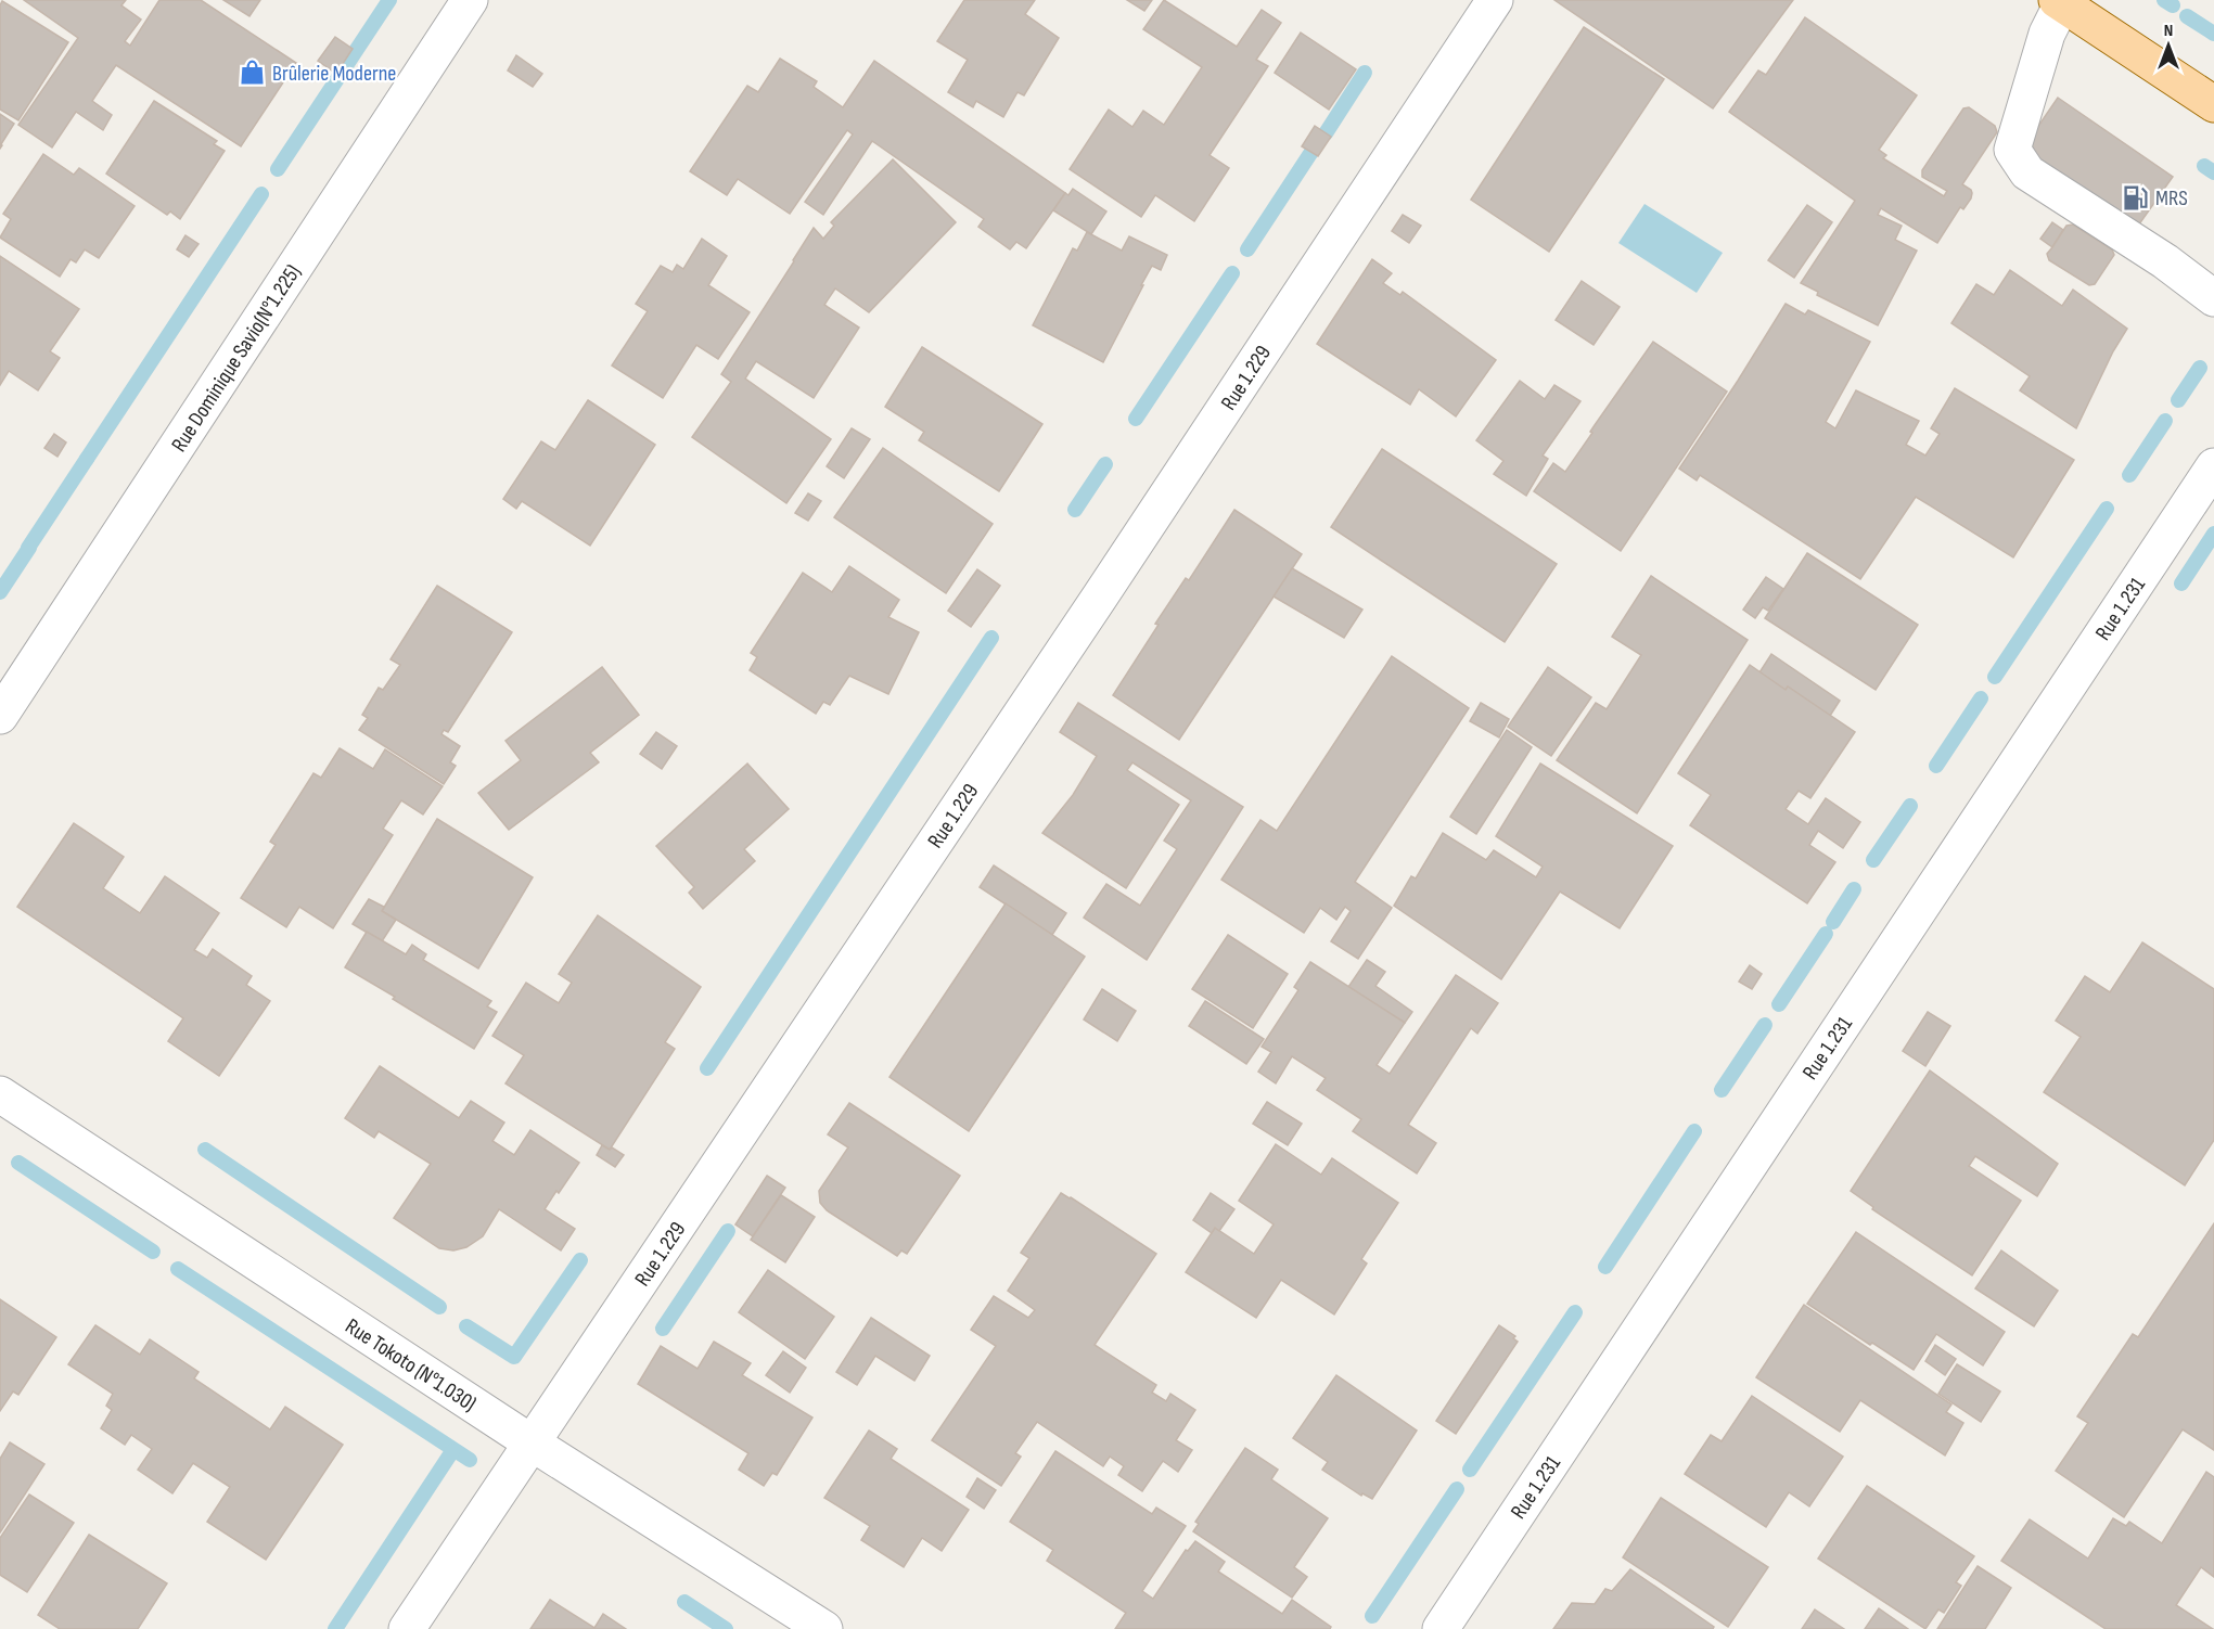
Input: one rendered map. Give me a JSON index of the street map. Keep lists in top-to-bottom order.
{
  "streets": {
    "street": [
      "Rue Dominique Savio(N°1.225)",
      "Rue 1.229",
      "Rue 1.231",
      "Rue Tokoto (N°1.030)"
    ]
  },
  "crossings": [
    ["Rue 1.229", "Rue Tokoto (N°1.030)"]
  ],
  "places": {
    "shop": ["Brûlerie Moderne"],
    "fuel station": ["MRS"]
  },
  "north": "top"
}
